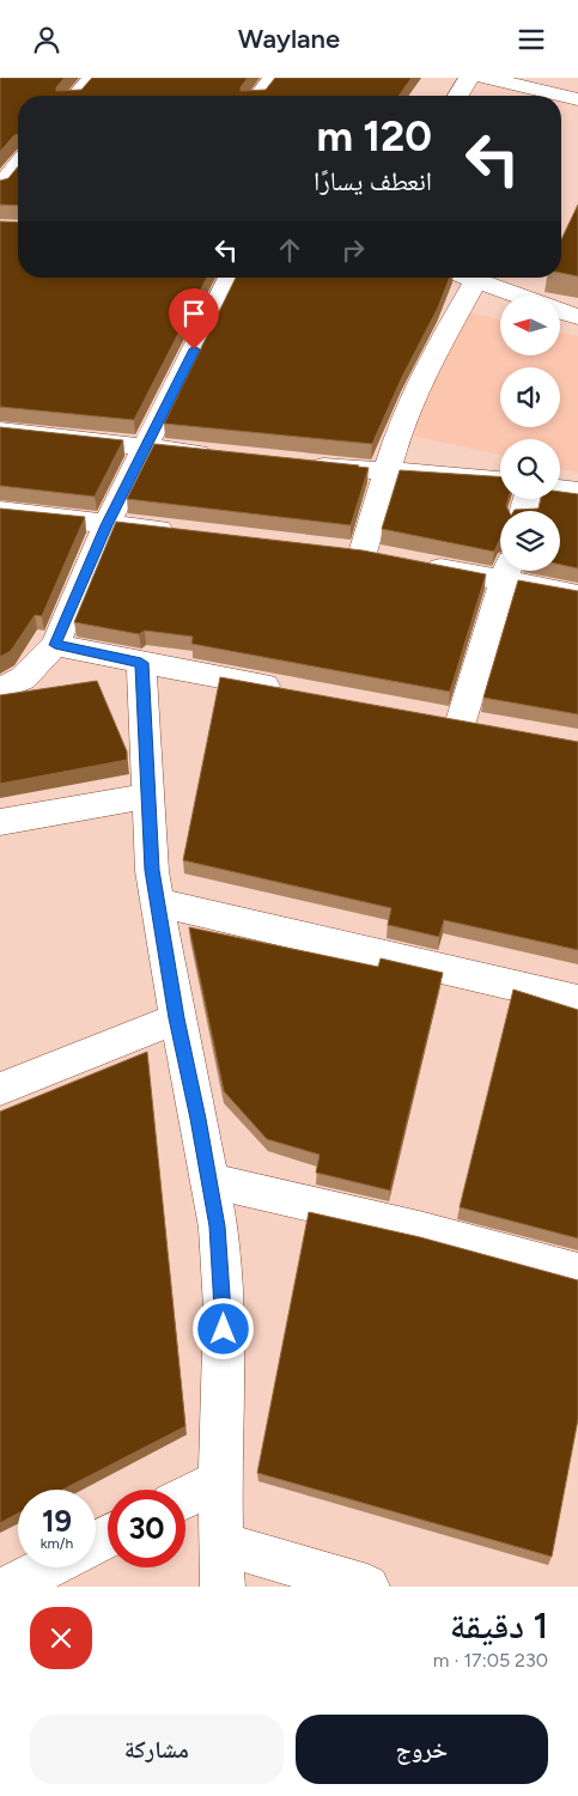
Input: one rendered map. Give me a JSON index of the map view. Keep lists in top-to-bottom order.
{
  "north": "left",
  "page": {
    "header": "Waylane",
    "turn": ["120 m", "انعطف يسارًا"],
    "speed": "19 km/h",
    "limit": "30",
    "heading": ["1 دقيقة", "230 m · 17:05"],
    "buttons": ["خروج", "مشاركة"]
  }
}
